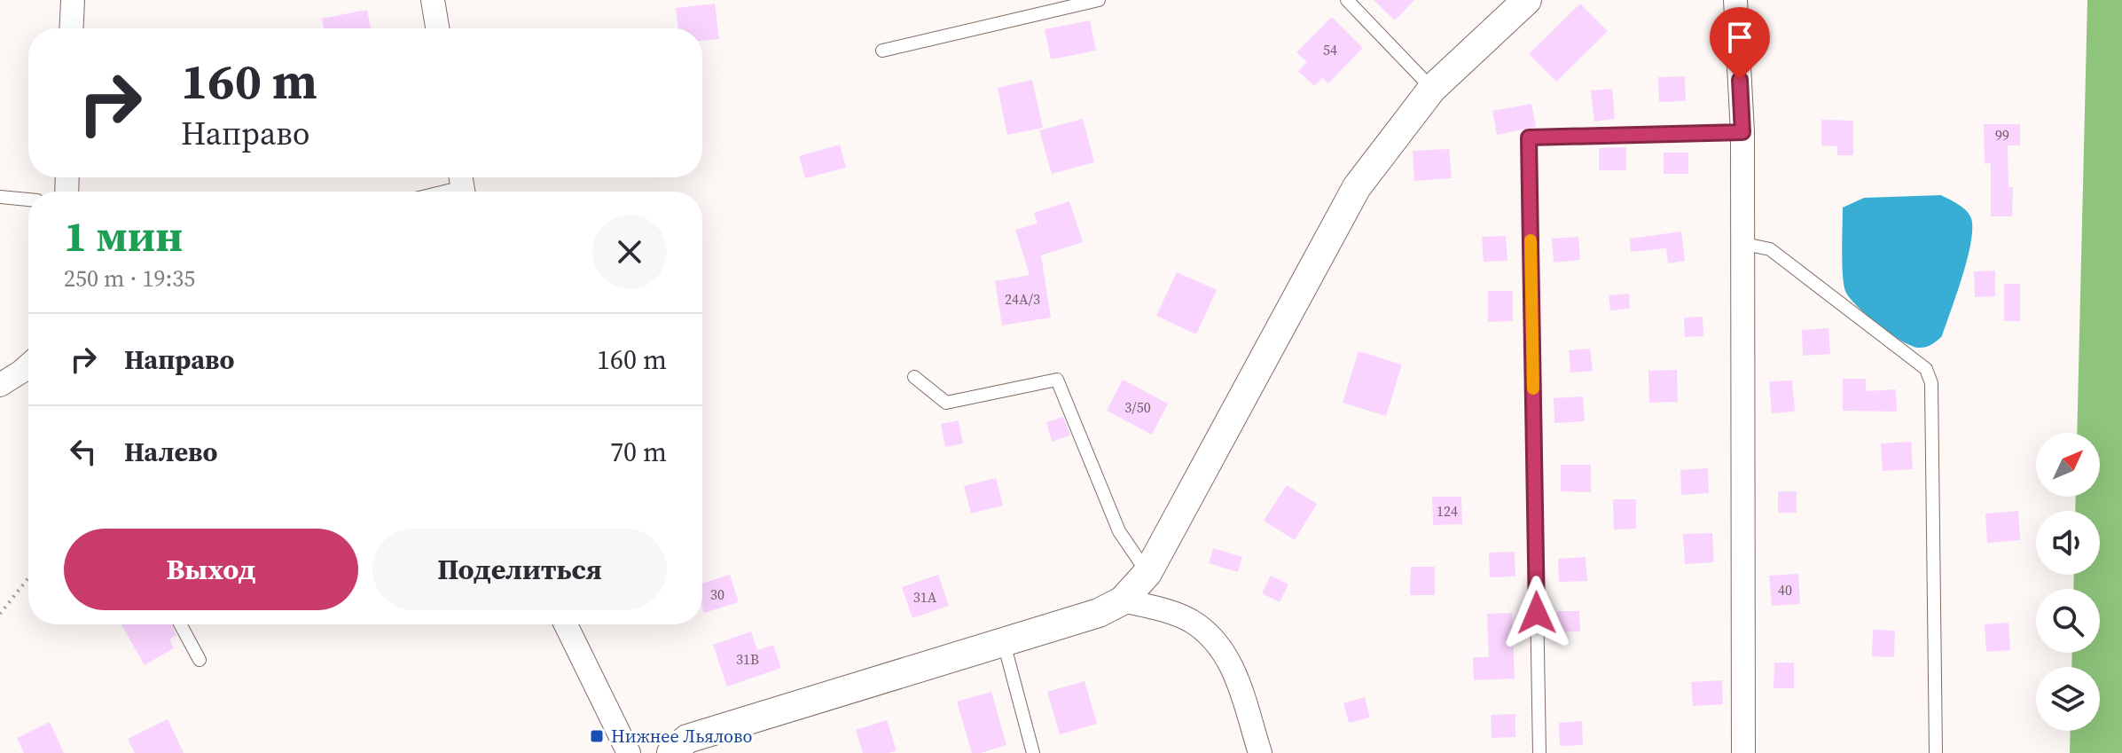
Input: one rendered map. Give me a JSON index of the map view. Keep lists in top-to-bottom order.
{
  "places": {
    "transit": ["Нижнее Льялово"]
  },
  "house_numbers": [
    "54",
    "99",
    "24А/3",
    "3/50",
    "124",
    "40",
    "30",
    "31А",
    "31В"
  ],
  "north": "top right",
  "page": {
    "turn": ["160 m", "Направо"],
    "heading": ["1 мин", "250 m · 19:35"],
    "list": [
      {
        "name": "Направо",
        "value": "160 m"
      },
      {
        "name": "Налево",
        "value": "70 m"
      }
    ],
    "buttons": ["Выход", "Поделиться"]
  }
}
